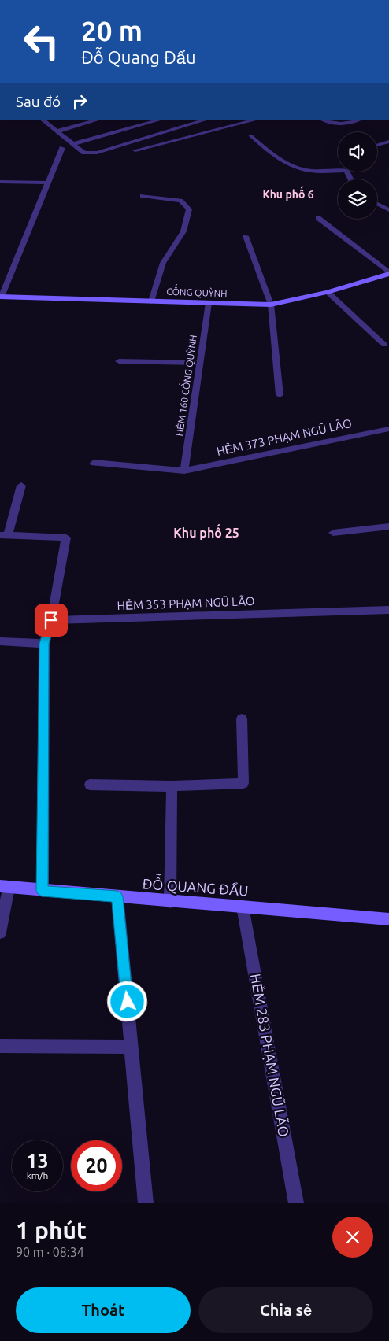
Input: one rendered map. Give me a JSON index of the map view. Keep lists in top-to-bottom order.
{
  "streets": {
    "street": [
      "CỐNG QUỲNH",
      "HẺM 160 CỐNG QUỲNH",
      "HẺM 373 PHẠM NGŨ LÃO",
      "HẺM 353 PHẠM NGŨ LÃO",
      "ÐỖ QUANG ÐẨU",
      "HẺM 283 PHẠM NGŨ LÃO"
    ]
  },
  "crossings": [
    ["CỐNG QUỲNH", "HẺM 160 CỐNG QUỲNH"],
    ["HẺM 160 CỐNG QUỲNH", "HẺM 373 PHẠM NGŨ LÃO"],
    ["ÐỖ QUANG ÐẨU", "HẺM 283 PHẠM NGŨ LÃO"]
  ],
  "districts": ["Khu phố 6", "Khu phố 25"],
  "page": {
    "turn": ["20 m", "Ðỗ Quang Ðẩu"],
    "then": "Sau đó",
    "speed": "13 km/h",
    "limit": "20",
    "heading": ["1 phút", "90 m · 08:34"],
    "buttons": ["Thoát", "Chia sẻ"]
  }
}
